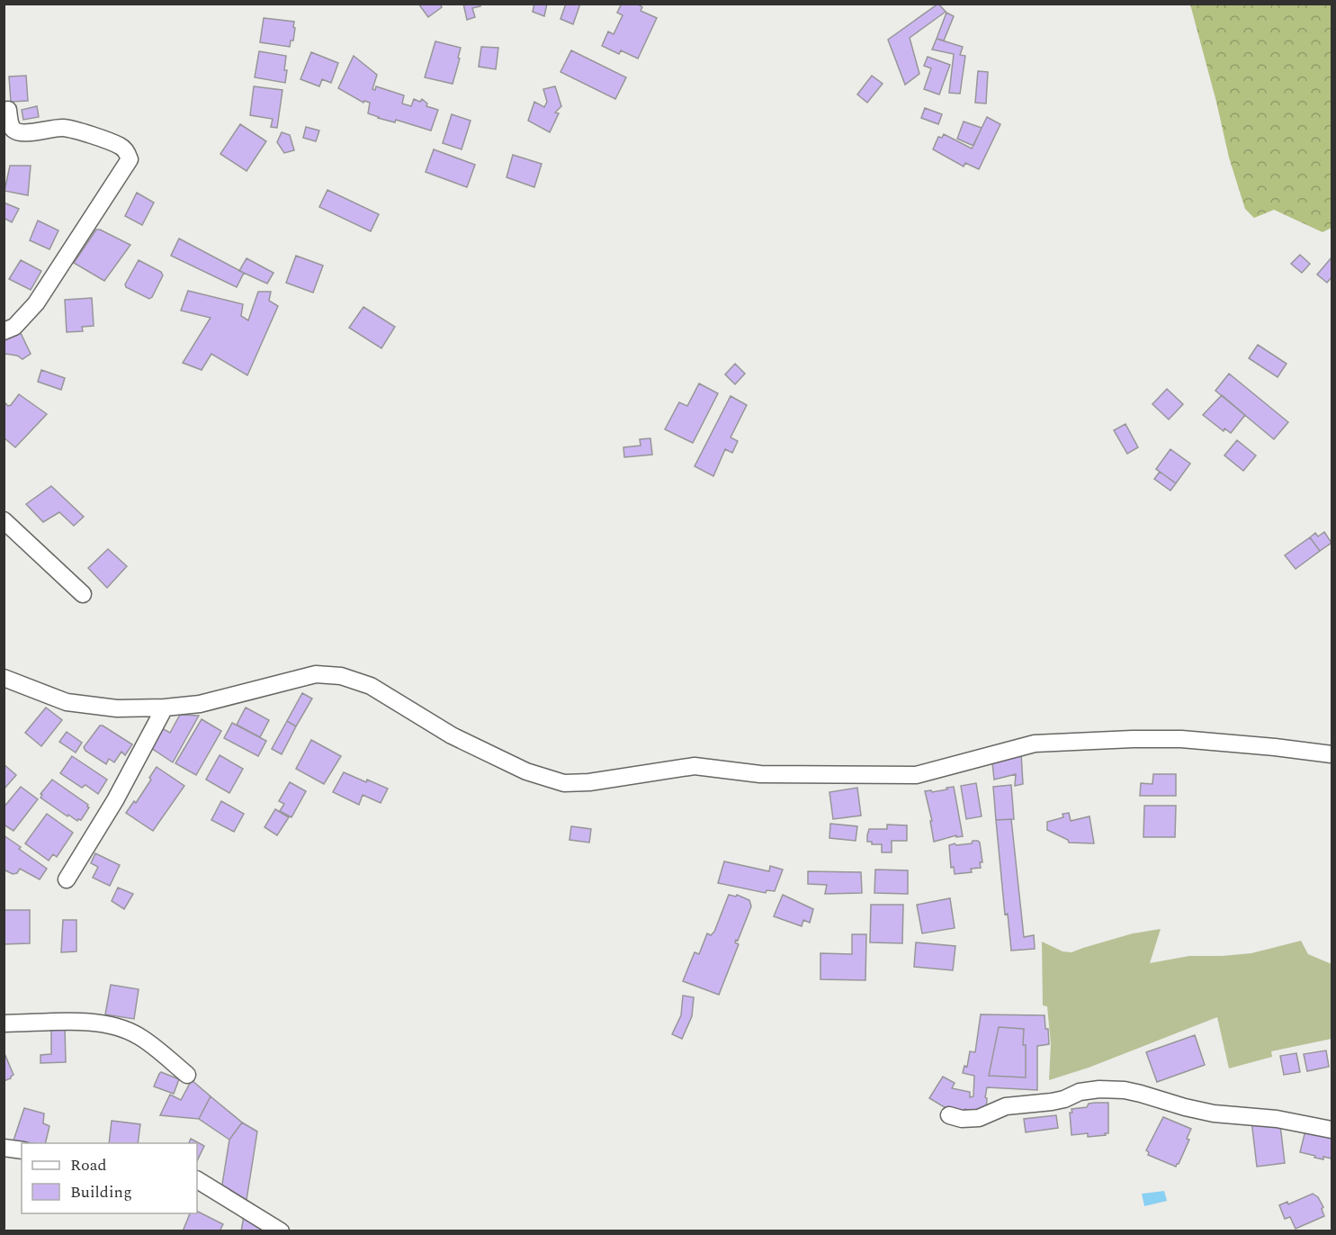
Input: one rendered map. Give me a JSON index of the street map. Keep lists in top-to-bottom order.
{
  "legend": ["Road", "Building"]
}
